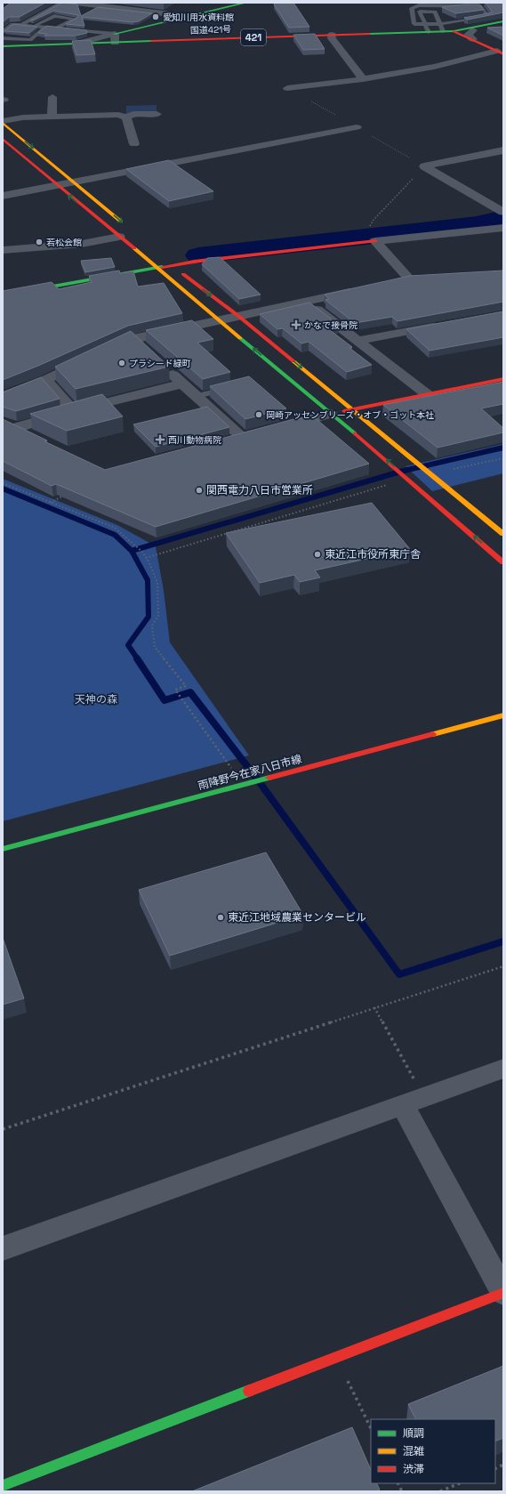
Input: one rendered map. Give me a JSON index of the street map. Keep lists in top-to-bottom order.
{
  "streets": {
    "main road": ["国道421号", "421", "雨降野今在家八日市線"]
  },
  "parks": ["天神の森"],
  "places": {
    "other": [
      "愛知川用水資料館",
      "若松会館",
      "プラシード緑町",
      "岡崎アッセンブリーズ・オブ・ゴット本社",
      "関西電力八日市営業所",
      "東近江市役所東庁舎",
      "東近江地域農業センタービル"
    ],
    "health": ["かなで接骨院", "西川動物病院"]
  },
  "legend": ["順調", "混雑", "渋滞"]
}
